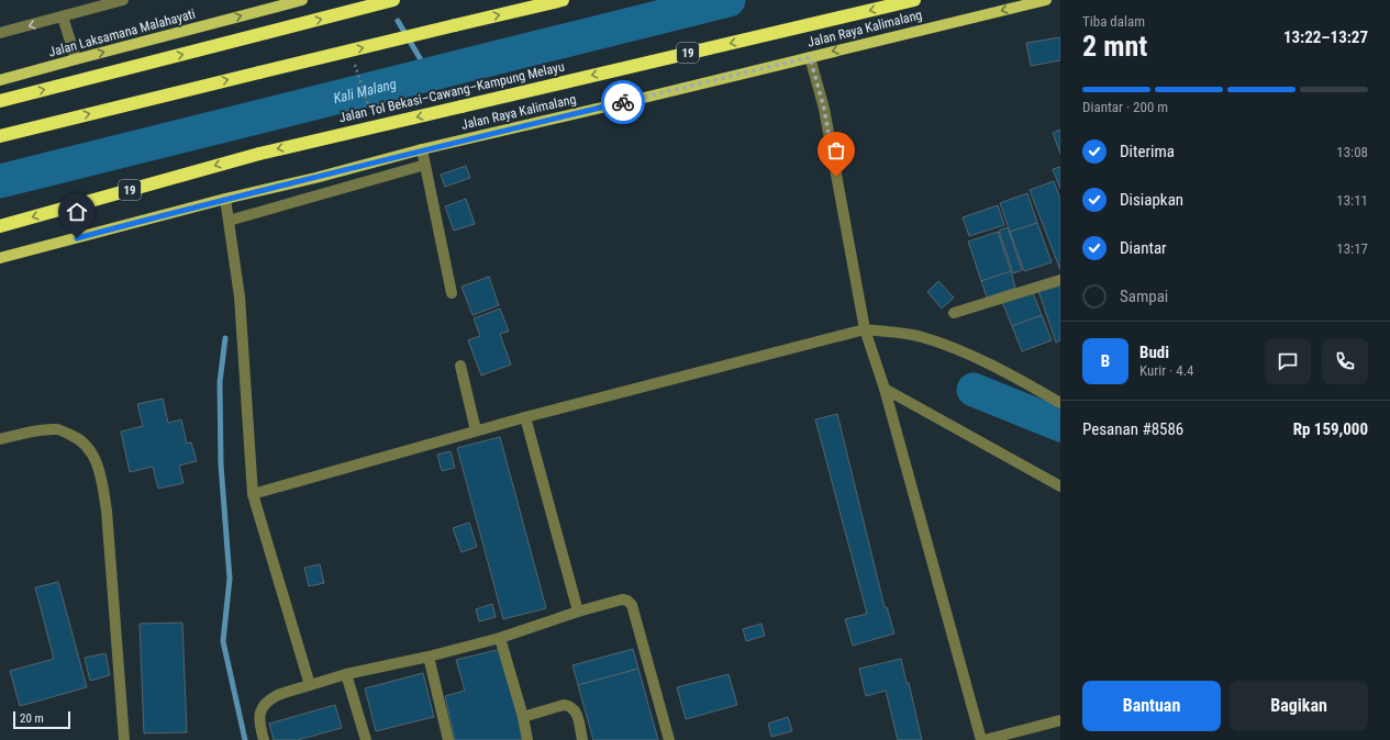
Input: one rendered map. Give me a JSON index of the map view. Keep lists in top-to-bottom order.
{
  "streets": {
    "highway": ["19", "Jalan Tol Bekasi–Cawang–Kampung Melayu"],
    "main road": ["Jalan Raya Kalimalang", "Jalan Laksamana Malahayati"]
  },
  "one_way": ["Jalan Laksamana Malahayati"],
  "water": ["Kali Malang"],
  "scale_bar": "20 m",
  "page": {
    "heading": ["2 mnt", "Tiba dalam", "13:22–13:27"],
    "panel": [
      "Budi",
      "Kurir · 4.4",
      "Pesanan #8586",
      "Rp 159,000"
    ],
    "bar": "Diantar · 200 m",
    "list": [
      ["Diterima", "13:08"],
      ["Disiapkan", "13:11"],
      ["Diantar", "13:17"],
      "Sampai"
    ],
    "round": "B",
    "buttons": ["Bantuan", "Bagikan"],
    "scale": "20 m"
  }
}
